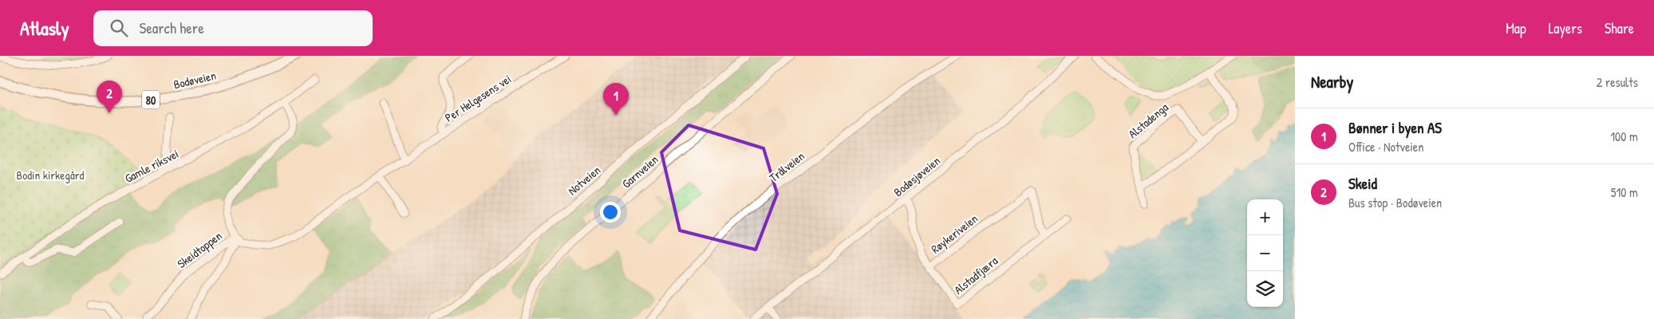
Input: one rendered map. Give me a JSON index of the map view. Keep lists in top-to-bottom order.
{
  "streets": {
    "main road": ["Bodøveien", "80"],
    "street": [
      "Per Helgesens vei",
      "Alstadenga",
      "Gamle riksvei",
      "Trålveien",
      "Garnveien",
      "Bodøsjøveien",
      "Notveien",
      "Røykeriveien",
      "Skeidtoppen",
      "Alstadfjæra"
    ]
  },
  "crossings": [
    ["Per Helgesens vei", "Skeidtoppen"],
    ["Bodøsjøveien", "Røykeriveien"],
    ["Røykeriveien", "Alstadfjæra"]
  ],
  "parks": ["Bodin kirkegård"],
  "page": {
    "header": "Atlasly",
    "search": "Search here",
    "nav": ["Map", "Layers", "Share"],
    "heading": ["Nearby", "2 results"],
    "pins": ["2", "1"],
    "list": [
      {
        "mark": "1",
        "name": "Bønner i byen AS",
        "note": "Office · Notveien",
        "value": "100 m"
      },
      {
        "mark": "2",
        "name": "Skeid",
        "note": "Bus stop · Bodøveien",
        "value": "510 m"
      }
    ],
    "map_buttons": ["+", "−"]
  }
}
